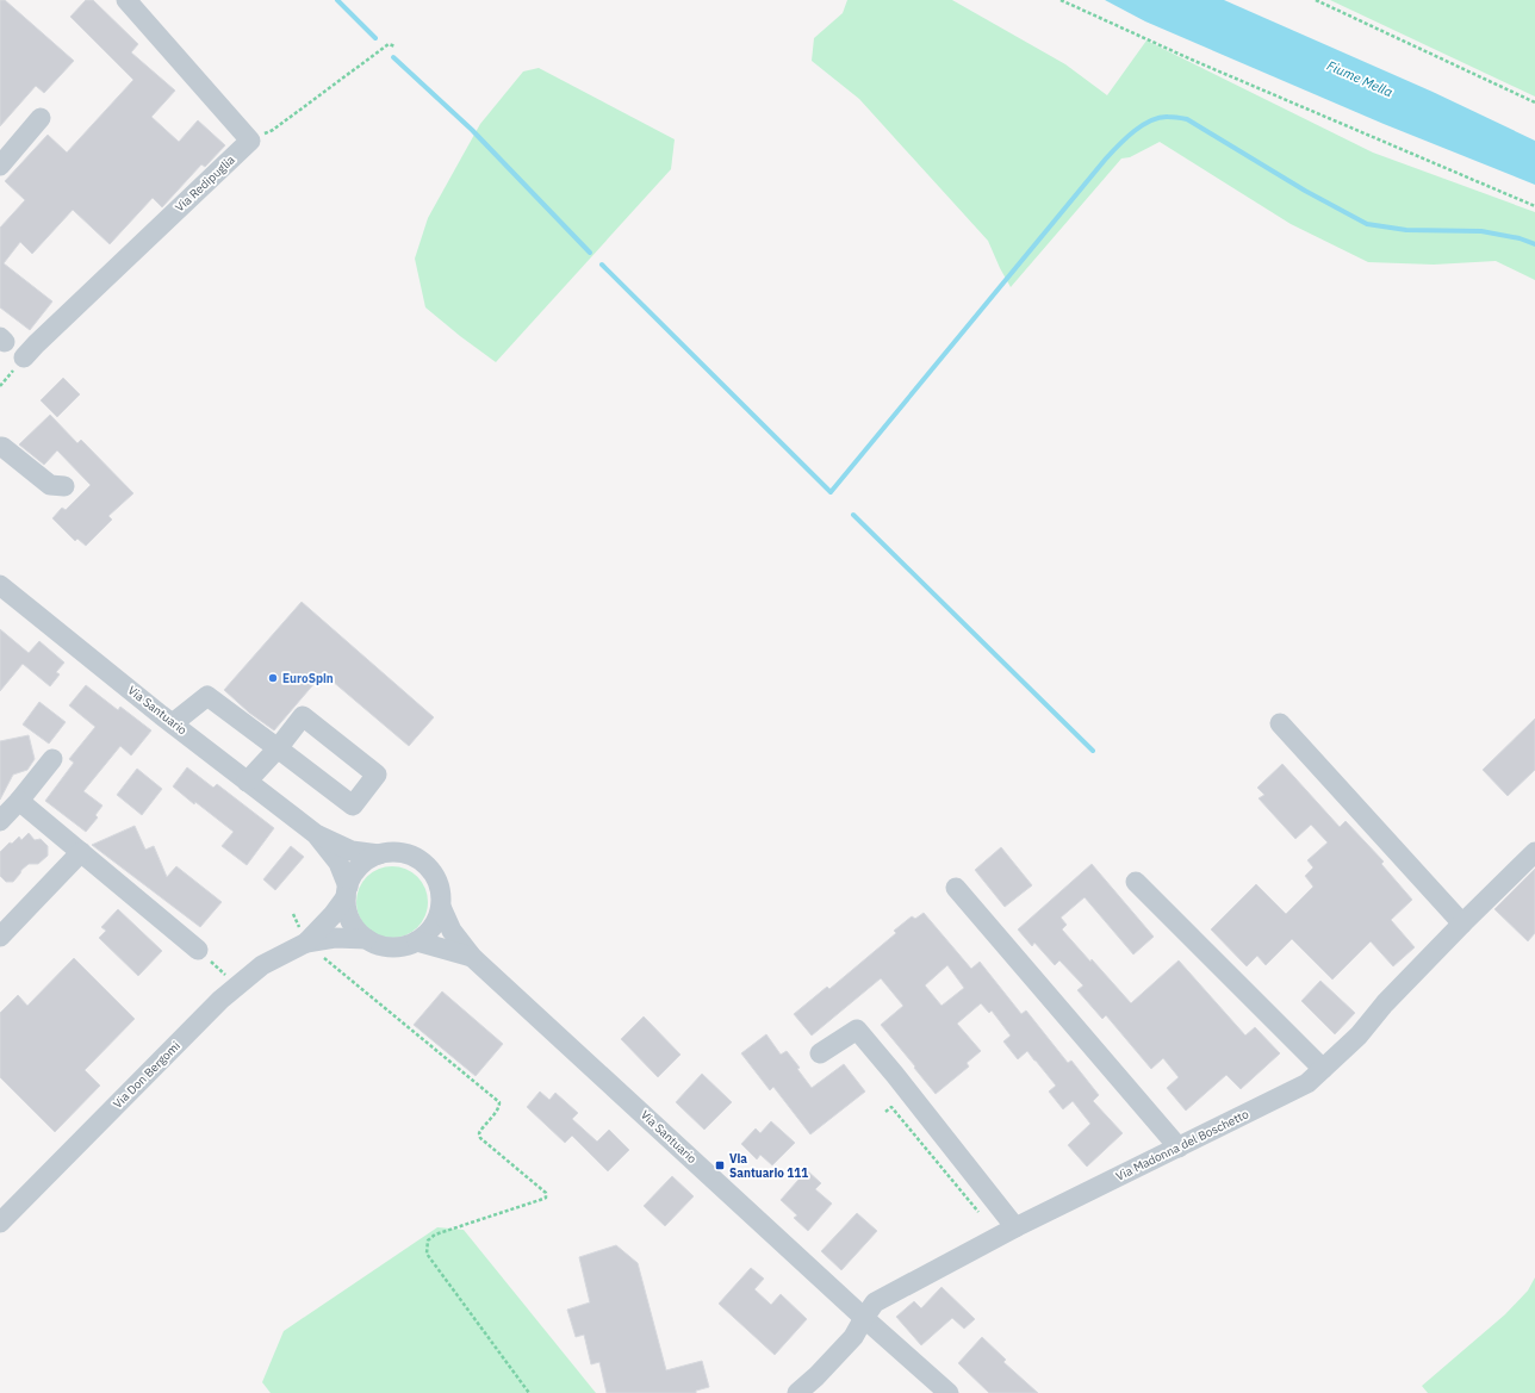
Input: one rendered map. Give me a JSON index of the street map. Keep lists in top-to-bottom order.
{
  "streets": {
    "street": [
      "Via Redipuglia",
      "Via Santuario",
      "Via Don Bergomi",
      "Via Madonna del Boschetto"
    ]
  },
  "crossings": [
    ["Via Santuario", "Via Don Bergomi"],
    ["Via Santuario", "Via Madonna del Boschetto"]
  ],
  "water": ["Fiume Mella"],
  "places": {
    "other": ["EuroSpin"],
    "transit": ["Via Santuario 111"]
  }
}
